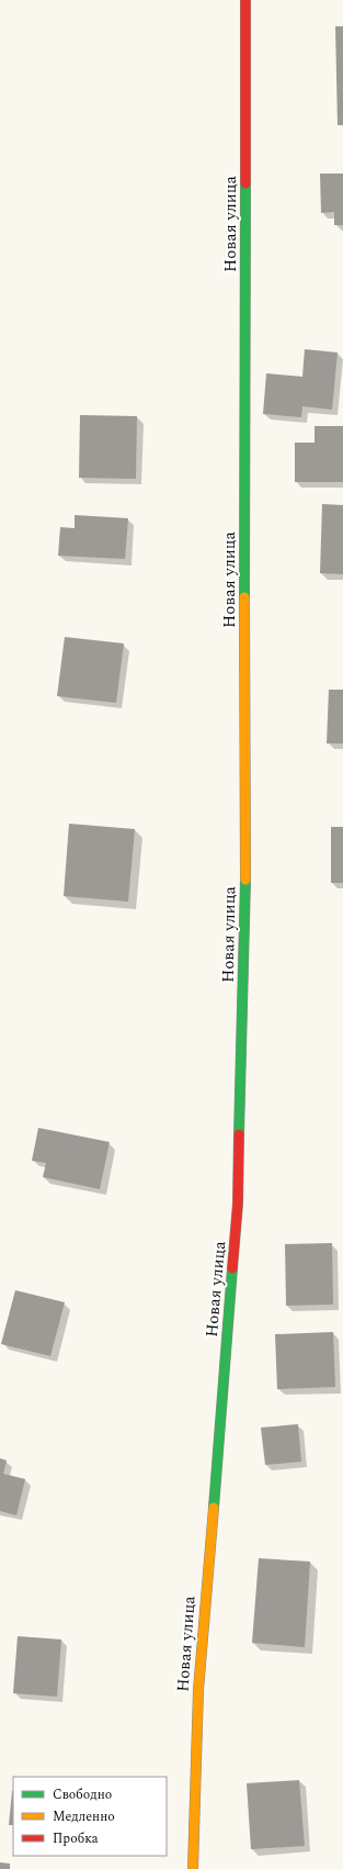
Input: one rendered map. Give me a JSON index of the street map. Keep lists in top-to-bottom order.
{
  "streets": {
    "street": ["Новая улица"]
  },
  "legend": ["Свободно", "Медленно", "Пробка"]
}
